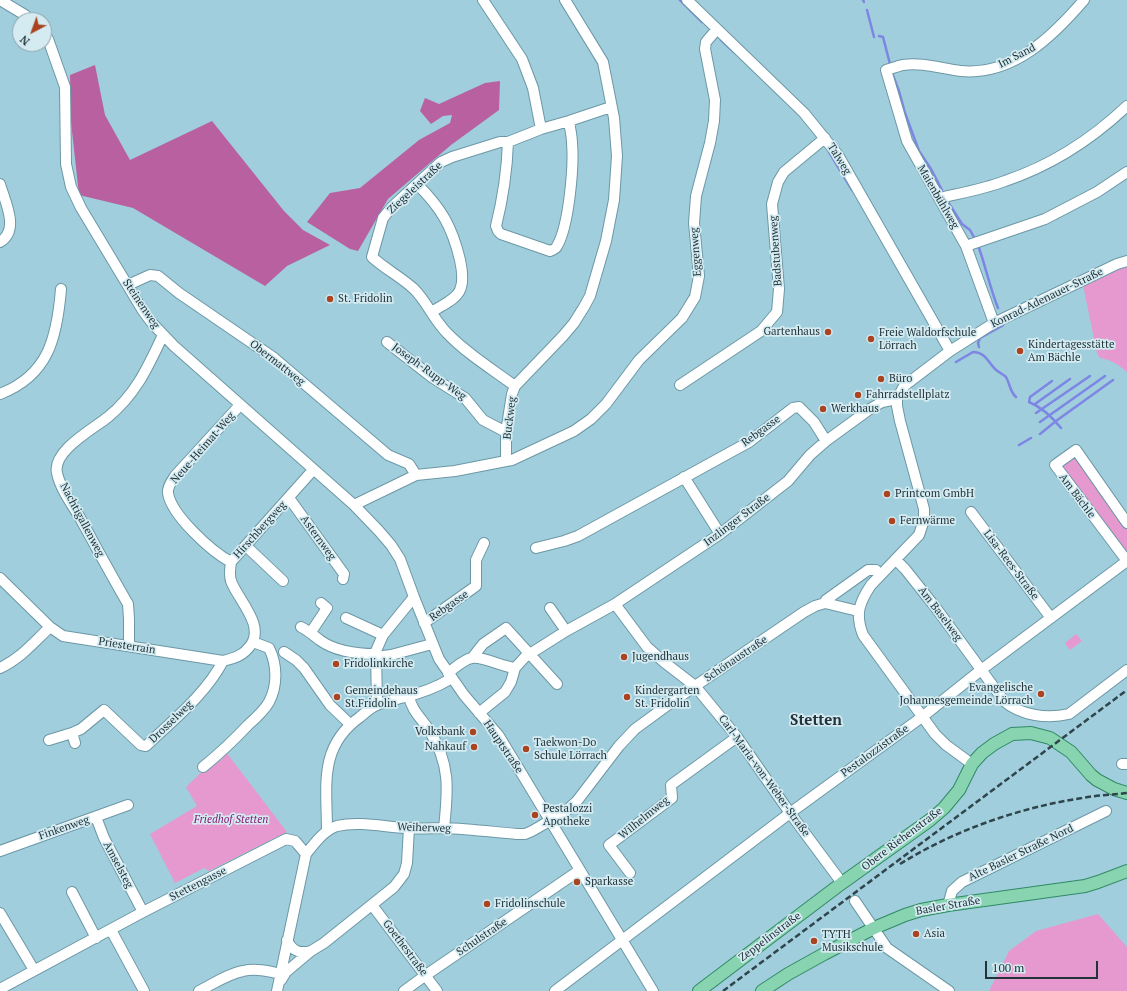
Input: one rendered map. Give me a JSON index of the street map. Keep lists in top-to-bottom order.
{
  "streets": {
    "main road": ["Obere Riehenstraße", "Basler Straße", "Zeppelinstraße"],
    "street": [
      "Im Sand",
      "Talweg",
      "Ziegeleistraße",
      "Maienbühlweg",
      "Badstubenweg",
      "Eggenweg",
      "Konrad-Adenauer-Straße",
      "Steinenweg",
      "Obermattweg",
      "Joseph-Rupp-Weg",
      "Buckweg",
      "Rebgasse",
      "Neue-Heimat-Weg",
      "Am Bächle",
      "Nachtigallenweg",
      "Inzlinger Straße",
      "Hirschbergweg",
      "Asternweg",
      "Lisa-Rees-Straße",
      "Am Baselweg",
      "Priesterrain",
      "Schönaustraße",
      "Drosselweg",
      "Hauptstraße",
      "Pestalozzistraße",
      "Carl-Maria-von-Weber-Straße",
      "Wilhelmweg",
      "Finkenweg",
      "Weiherweg",
      "Alte Basler Straße Nord",
      "Amselsteg",
      "Stettengasse",
      "Schulstraße",
      "Goethestraße"
    ]
  },
  "crossings": [
    ["Im Sand", "Maienbühlweg"],
    ["Talweg", "Badstubenweg"],
    ["Talweg", "Eggenweg"],
    ["Talweg", "Konrad-Adenauer-Straße"],
    ["Ziegeleistraße", "Buckweg"],
    ["Maienbühlweg", "Konrad-Adenauer-Straße"],
    ["Eggenweg", "Buckweg"],
    ["Konrad-Adenauer-Straße", "Inzlinger Straße"],
    ["Steinenweg", "Obermattweg"],
    ["Steinenweg", "Neue-Heimat-Weg"],
    ["Steinenweg", "Nachtigallenweg"],
    ["Steinenweg", "Hirschbergweg"],
    ["Steinenweg", "Hauptstraße"],
    ["Joseph-Rupp-Weg", "Buckweg"],
    ["Rebgasse", "Inzlinger Straße"],
    ["Rebgasse", "Hauptstraße"],
    ["Neue-Heimat-Weg", "Hirschbergweg"],
    ["Am Bächle", "Pestalozzistraße"],
    ["Nachtigallenweg", "Priesterrain"],
    ["Inzlinger Straße", "Hauptstraße"],
    ["Inzlinger Straße", "Carl-Maria-von-Weber-Straße"],
    ["Hirschbergweg", "Asternweg"],
    ["Hirschbergweg", "Priesterrain"],
    ["Lisa-Rees-Straße", "Pestalozzistraße"],
    ["Am Baselweg", "Pestalozzistraße"],
    ["Priesterrain", "Drosselweg"],
    ["Schönaustraße", "Hauptstraße"],
    ["Schönaustraße", "Carl-Maria-von-Weber-Straße"],
    ["Schönaustraße", "Weiherweg"],
    ["Hauptstraße", "Pestalozzistraße"],
    ["Hauptstraße", "Weiherweg"],
    ["Hauptstraße", "Schulstraße"],
    ["Pestalozzistraße", "Carl-Maria-von-Weber-Straße"],
    ["Carl-Maria-von-Weber-Straße", "Wilhelmweg"],
    ["Carl-Maria-von-Weber-Straße", "Obere Riehenstraße"],
    ["Carl-Maria-von-Weber-Straße", "Zeppelinstraße"],
    ["Finkenweg", "Amselsteg"],
    ["Weiherweg", "Stettengasse"],
    ["Obere Riehenstraße", "Zeppelinstraße"],
    ["Alte Basler Straße Nord", "Basler Straße"],
    ["Amselsteg", "Stettengasse"],
    ["Schulstraße", "Goethestraße"]
  ],
  "districts": ["Stetten"],
  "parks": ["Friedhof Stetten"],
  "places": [
    "St. Fridolin",
    "Gartenhaus",
    "Freie Waldorfschule Lörrach",
    "Kindertagesstätte Am Bächle",
    "Büro",
    "Fahrradstellplatz",
    "Werkhaus",
    "Printcom GmbH",
    "Fernwärme",
    "Jugendhaus",
    "Fridolinkirche",
    "Evangelische Johannesgemeinde Lörrach",
    "Gemeindehaus St.Fridolin",
    "Kindergarten St. Fridolin",
    "Volksbank",
    "Nahkauf",
    "Taekwon-Do Schule Lörrach",
    "Pestalozzi Apotheke",
    "Sparkasse",
    "Fridolinschule",
    "Asia",
    "TYTH Musikschule"
  ],
  "scale_bar": "100 m",
  "north": "bottom left"
}
